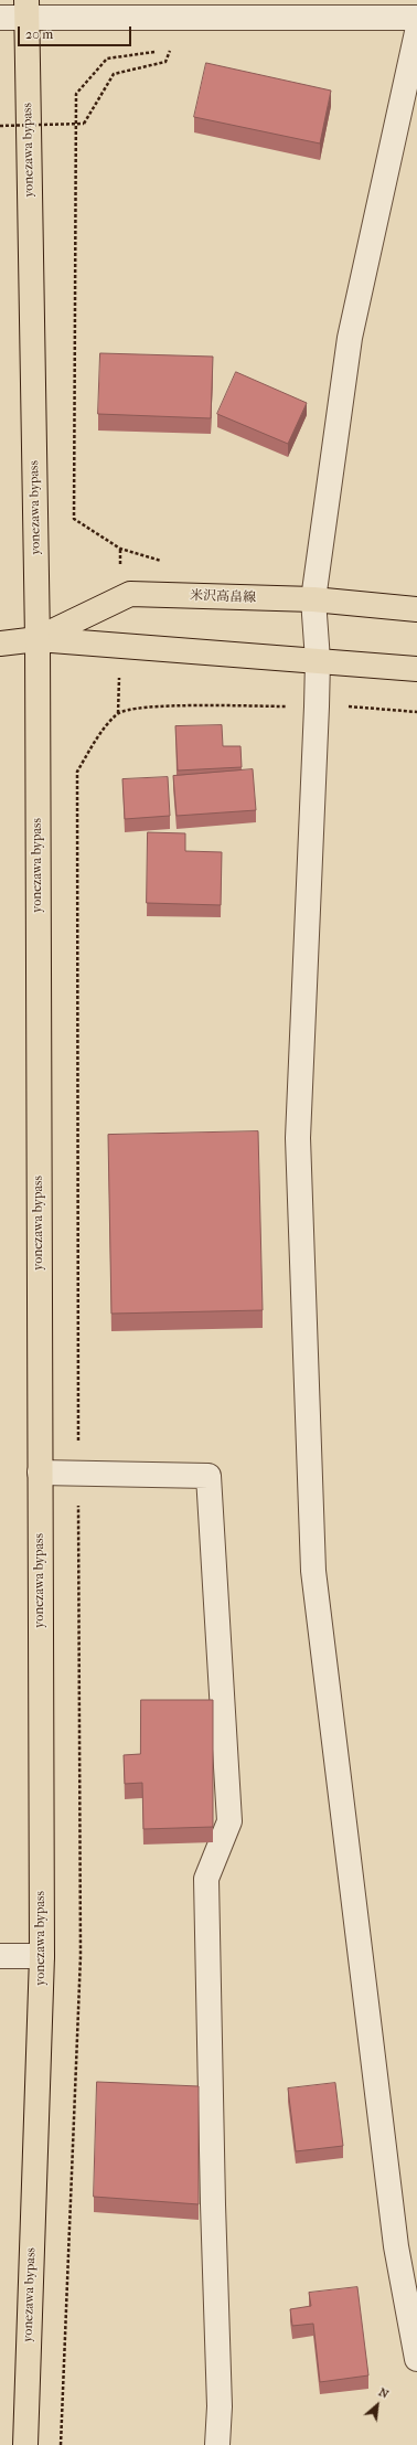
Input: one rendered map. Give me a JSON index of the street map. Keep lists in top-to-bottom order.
{
  "streets": {
    "main road": ["yonezawa bypass", "米沢高畠線"]
  },
  "crossings": [
    ["yonezawa bypass", "米沢高畠線"]
  ],
  "scale_bar": "20 m",
  "north": "top right"
}
